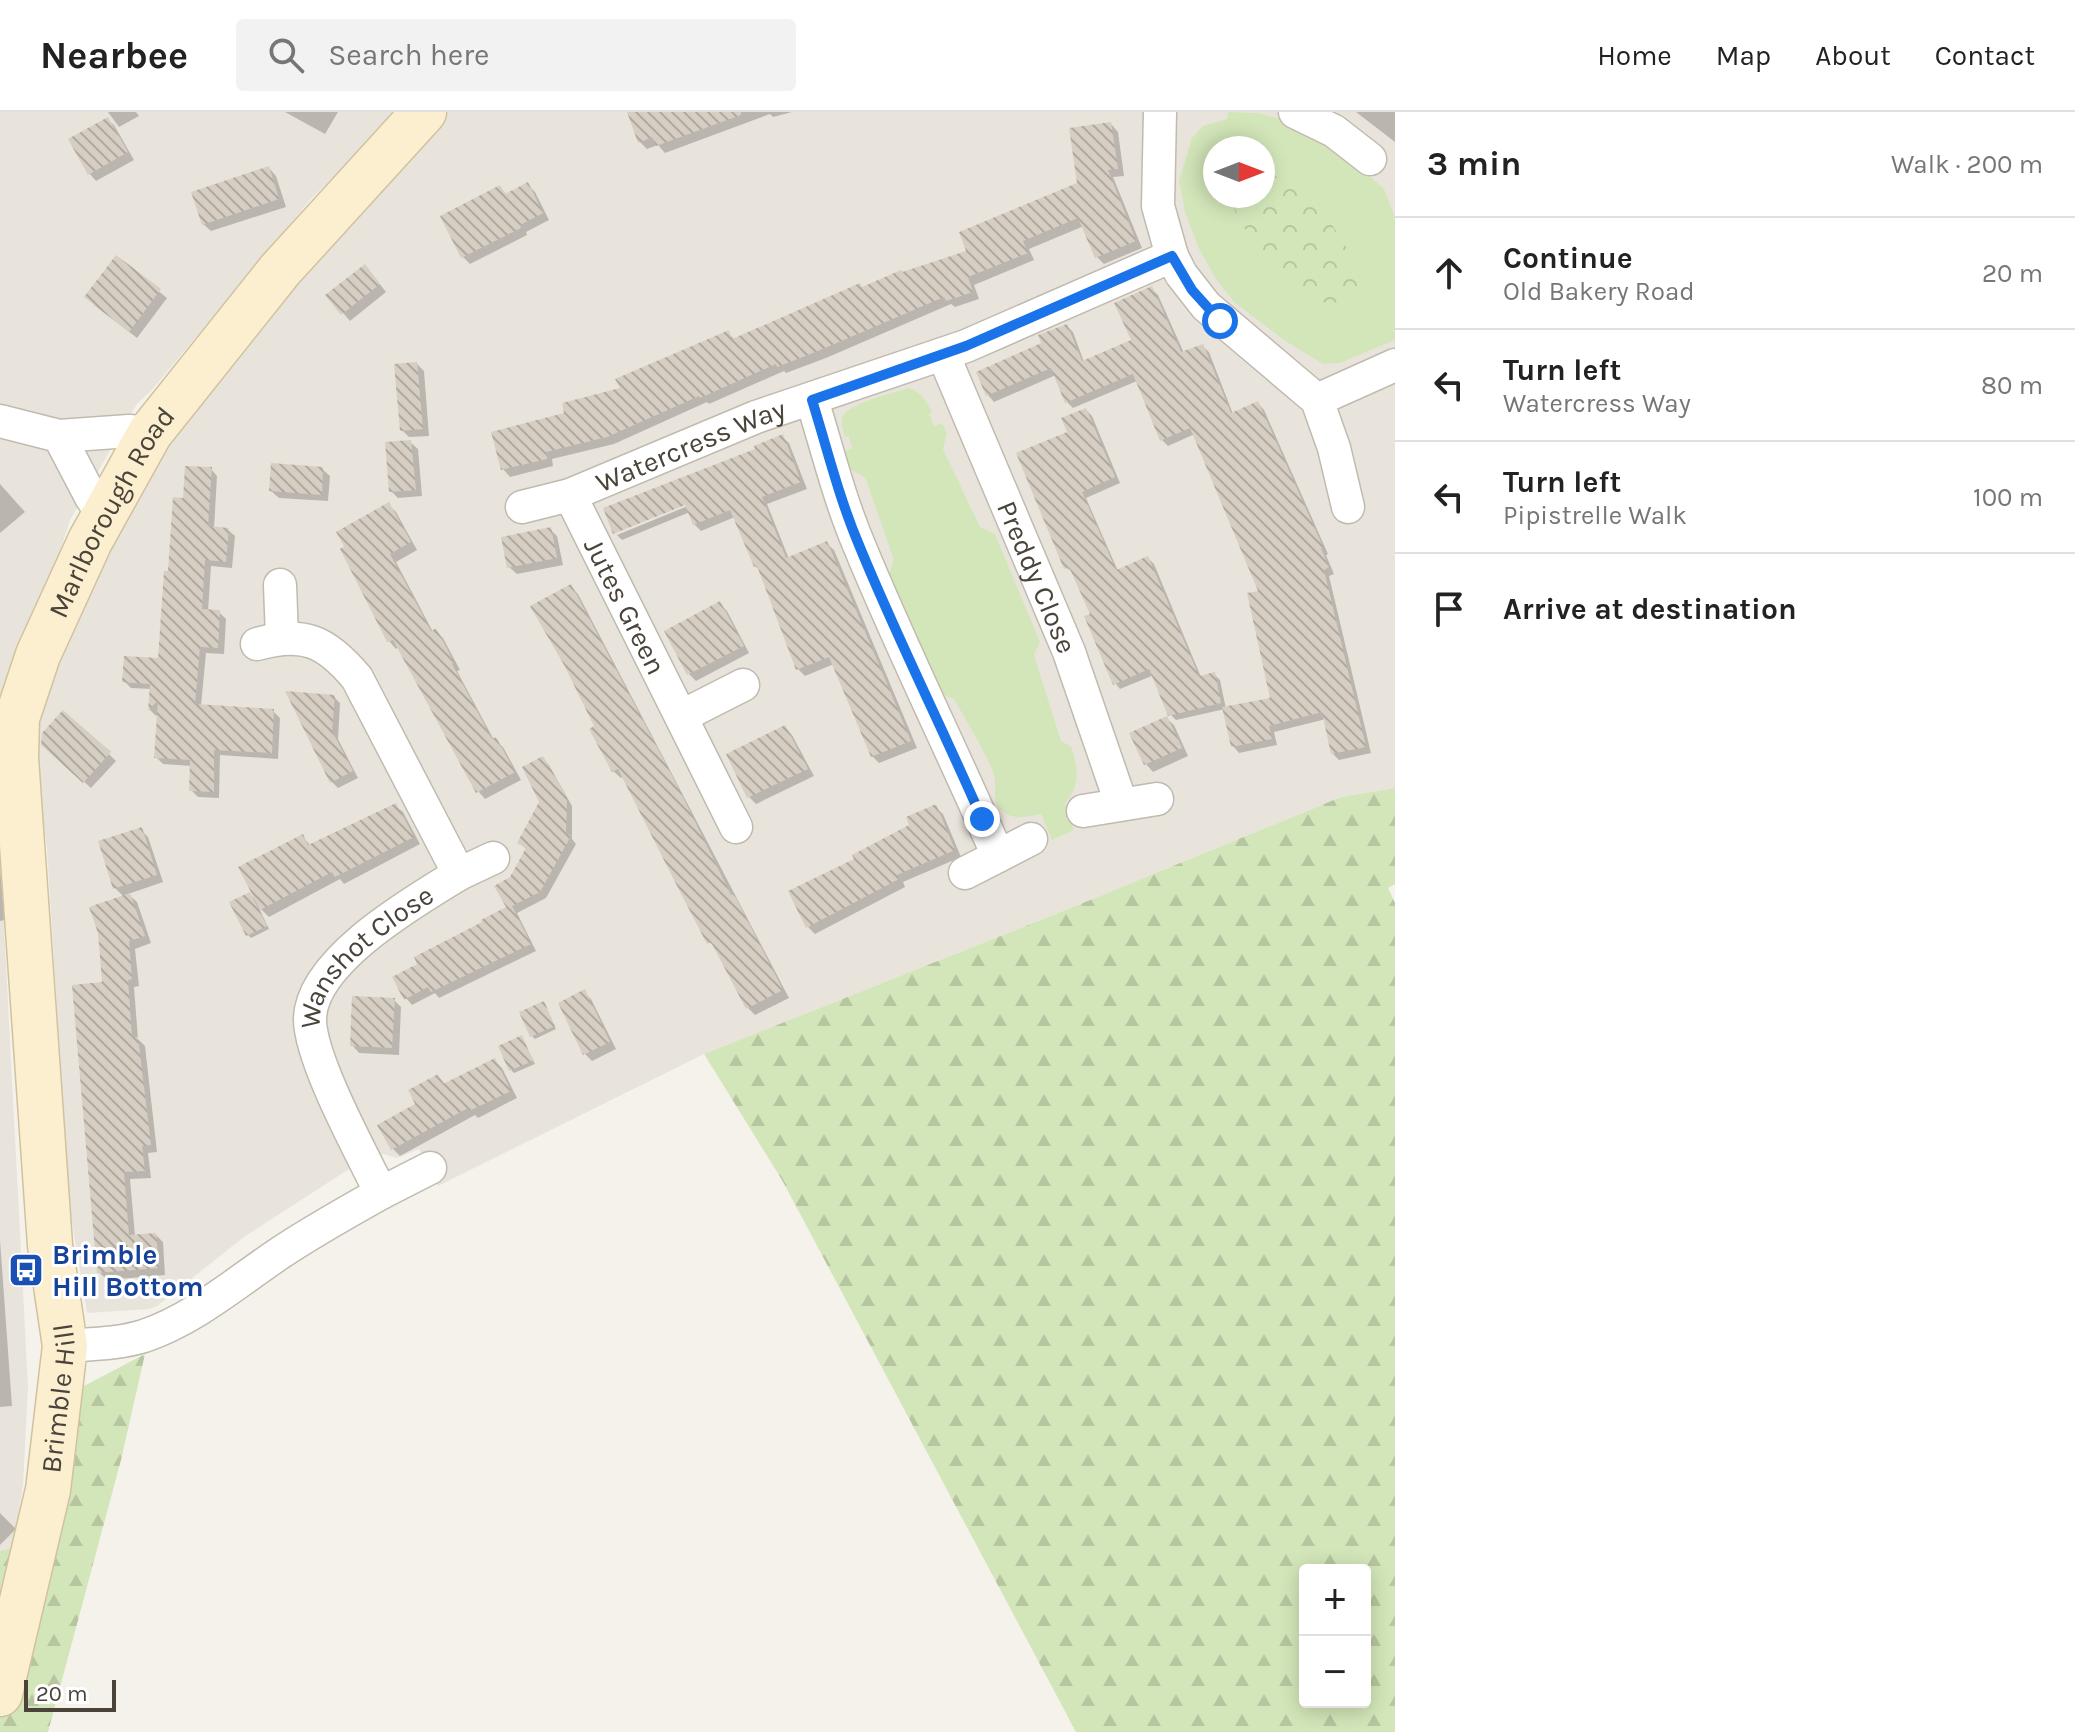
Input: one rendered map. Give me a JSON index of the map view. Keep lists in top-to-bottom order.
{
  "streets": {
    "main road": ["Marlborough Road", "Brimble Hill"],
    "street": [
      "Watercress Way",
      "Preddy Close",
      "Jutes Green",
      "Wanshot Close"
    ]
  },
  "crossings": [
    ["Watercress Way", "Preddy Close"],
    ["Watercress Way", "Jutes Green"],
    ["Marlborough Road", "Brimble Hill"]
  ],
  "places": {
    "bus stop": ["Brimble Hill Bottom"]
  },
  "scale_bar": "20 m",
  "north": "right",
  "page": {
    "header": "Nearbee",
    "search": "Search here",
    "nav": [
      "Home",
      "Map",
      "About",
      "Contact"
    ],
    "heading": ["3 min", "Walk · 200 m"],
    "list": [
      ["Continue", "Old Bakery Road", "20 m"],
      ["Turn left", "Watercress Way", "80 m"],
      ["Turn left", "Pipistrelle Walk", "100 m"],
      "Arrive at destination"
    ],
    "map_buttons": ["+", "−"],
    "scale": "20 m"
  }
}
